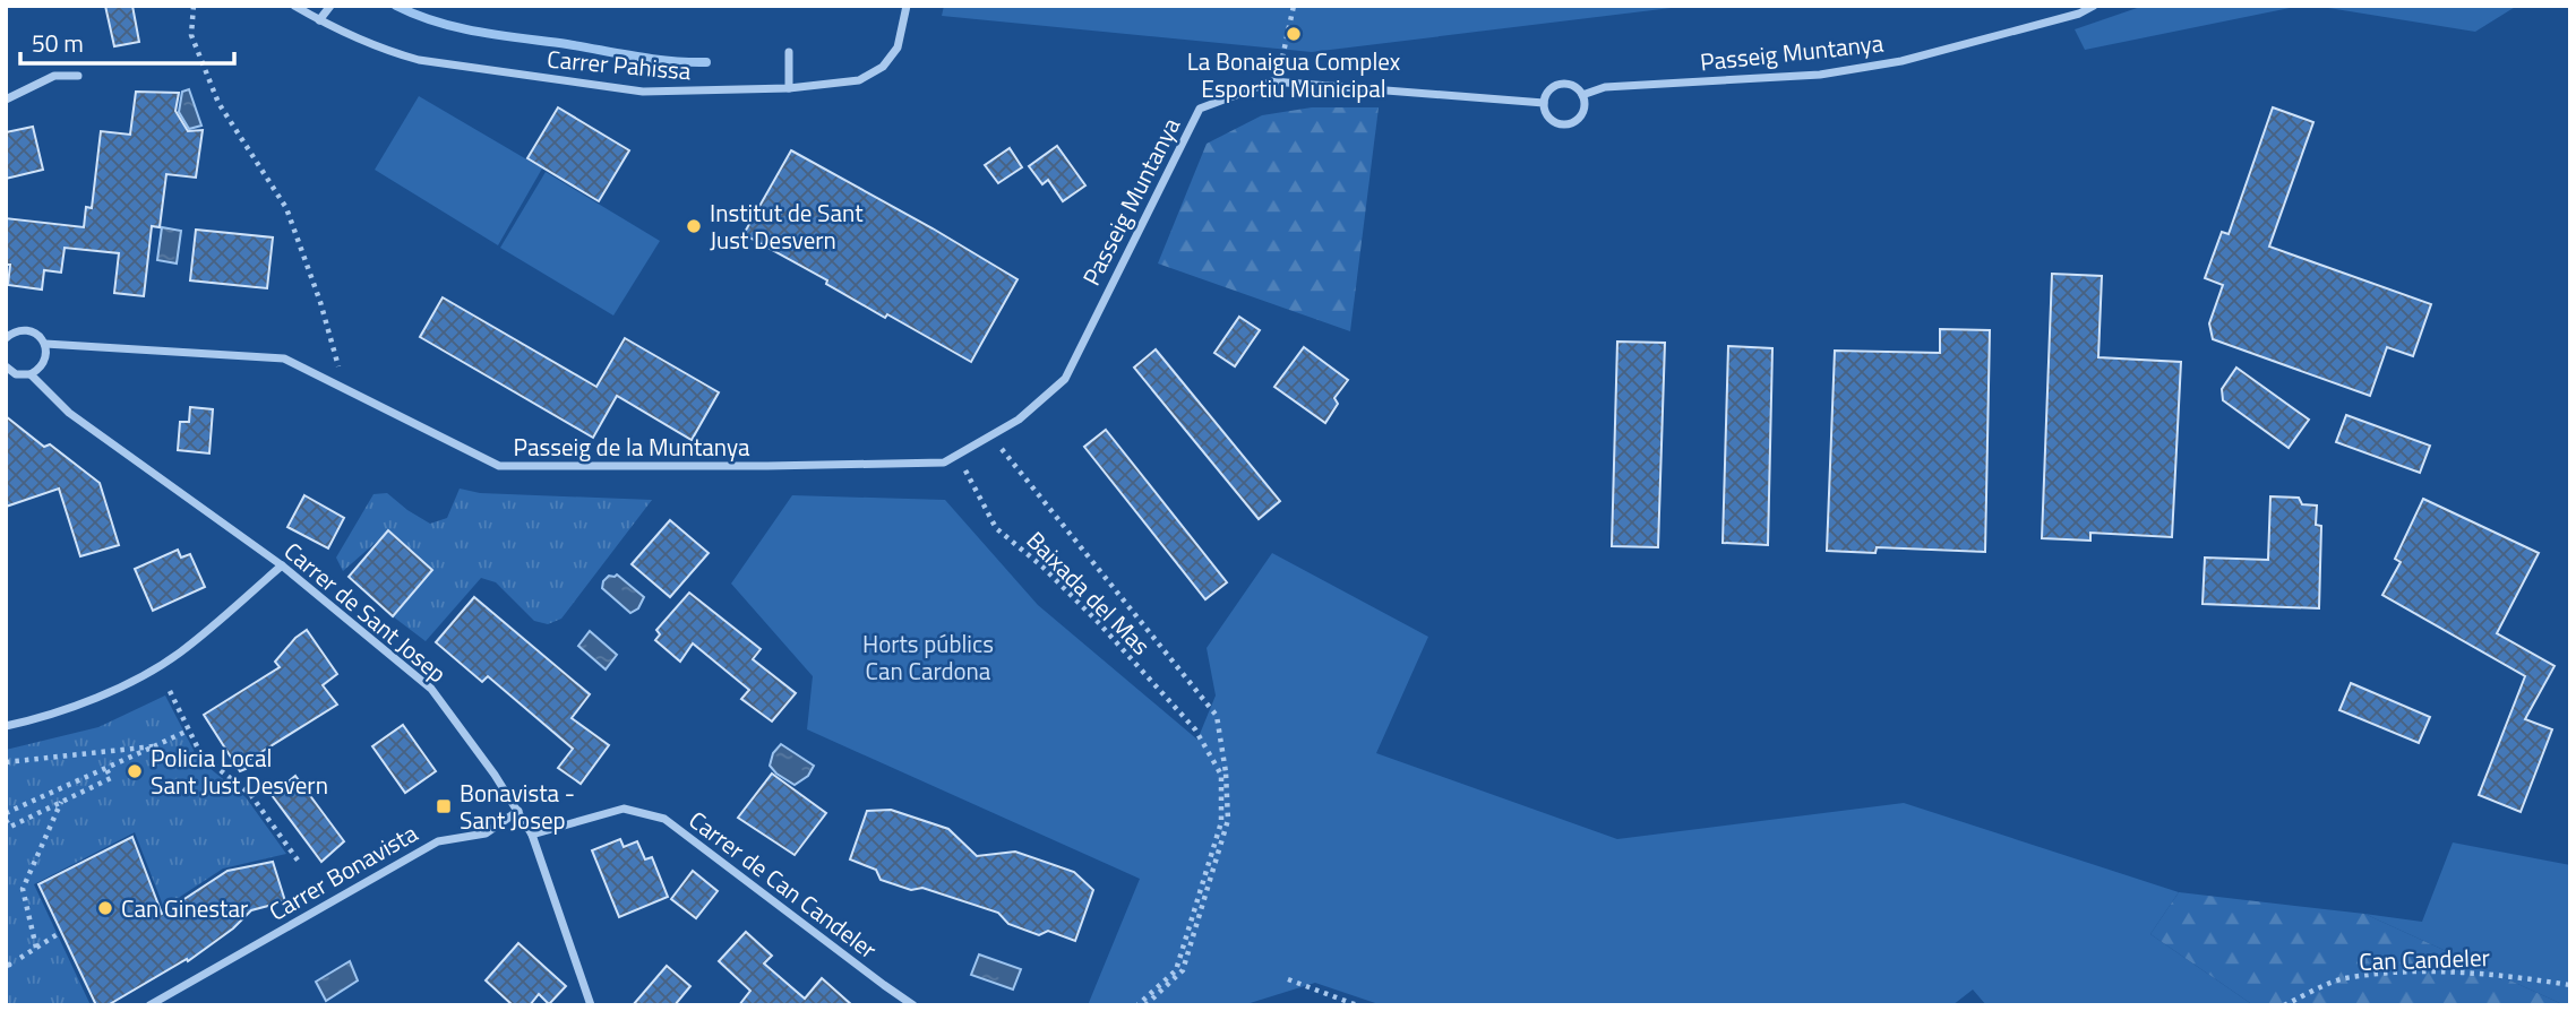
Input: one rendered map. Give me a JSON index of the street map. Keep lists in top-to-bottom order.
{
  "streets": {
    "street": [
      "Passeig Muntanya",
      "Carrer Pahissa",
      "Passeig de la Muntanya",
      "Carrer de Sant Josep",
      "Carrer Bonavista",
      "Carrer de Can Candeler"
    ],
    "path": ["Baixada del Mas", "Can Candeler"]
  },
  "crossings": [
    ["Passeig Muntanya", "Passeig de la Muntanya"],
    ["Passeig Muntanya", "Baixada del Mas"],
    ["Passeig de la Muntanya", "Baixada del Mas"],
    ["Carrer de Sant Josep", "Carrer Bonavista"],
    ["Carrer de Sant Josep", "Carrer de Can Candeler"]
  ],
  "parks": ["Horts públics Can Cardona"],
  "places": {
    "other": [
      "La Bonaigua Complex Esportiu Municipal",
      "Institut de Sant Just Desvern",
      "Policia Local Sant Just Desvern",
      "Can Ginestar"
    ],
    "transit": ["Bonavista - Sant Josep"]
  },
  "scale_bar": "50 m"
}
